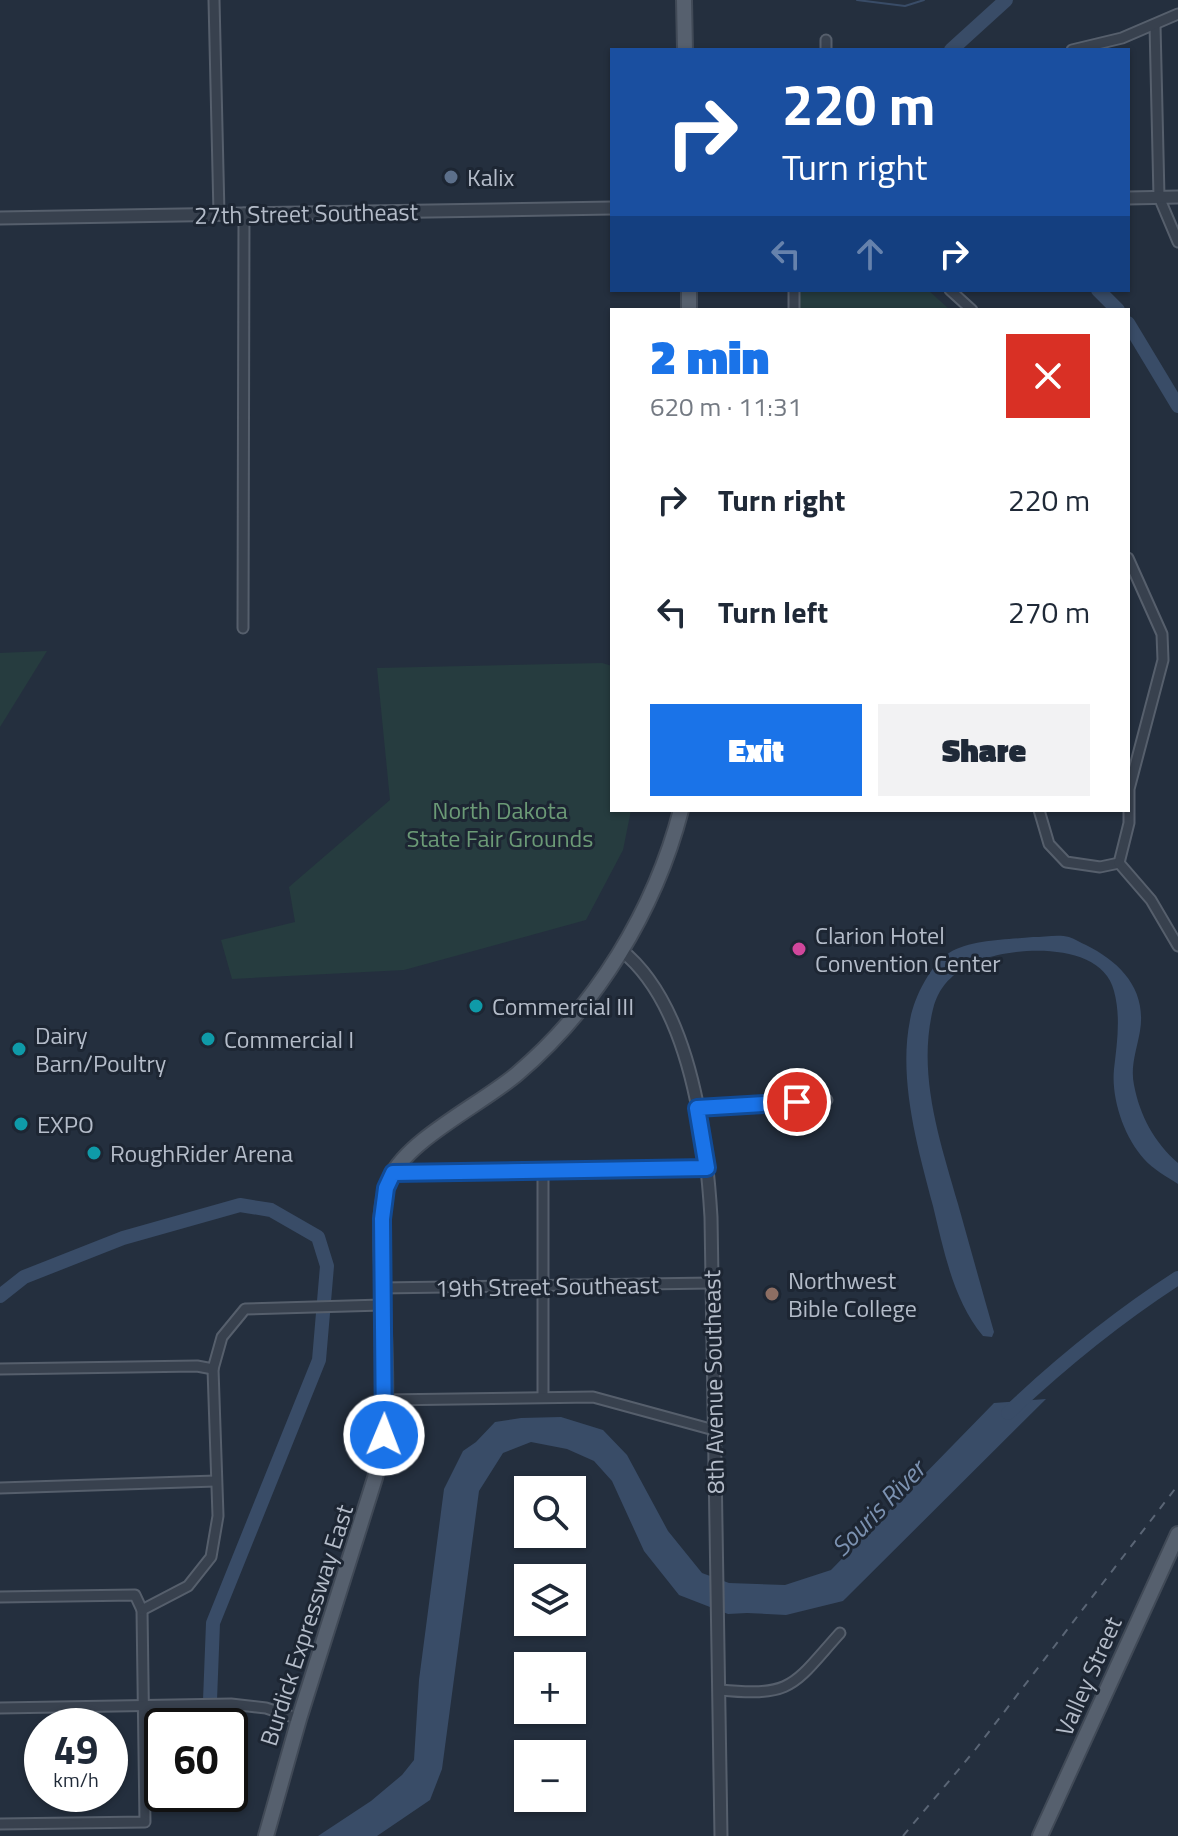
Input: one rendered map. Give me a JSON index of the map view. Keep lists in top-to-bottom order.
{
  "streets": {
    "main road": ["Burdick Expressway East", "Valley Street"],
    "street": ["27th Street Southeast", "19th Street Southeast", "8th Avenue Southeast"]
  },
  "crossings": [
    ["19th Street Southeast", "8th Avenue Southeast"],
    ["19th Street Southeast", "Burdick Expressway East"],
    ["8th Avenue Southeast", "Burdick Expressway East"]
  ],
  "water": ["Souris River"],
  "parks": ["North Dakota State Fair Grounds"],
  "places": [
    "Kalix",
    "Clarion Hotel Convention Center",
    "Commercial III",
    "Commercial I",
    "Dairy Barn/Poultry",
    "EXPO",
    "RoughRider Arena",
    "Northwest Bible College"
  ],
  "page": {
    "turn": ["220 m", "Turn right"],
    "heading": ["2 min", "620 m · 11:31"],
    "list": [
      {
        "name": "Turn right",
        "value": "220 m"
      },
      {
        "name": "Turn left",
        "value": "270 m"
      }
    ],
    "buttons": ["Exit", "Share"],
    "map_buttons": ["+", "−"],
    "speed": "49 km/h",
    "limit": "60"
  }
}
